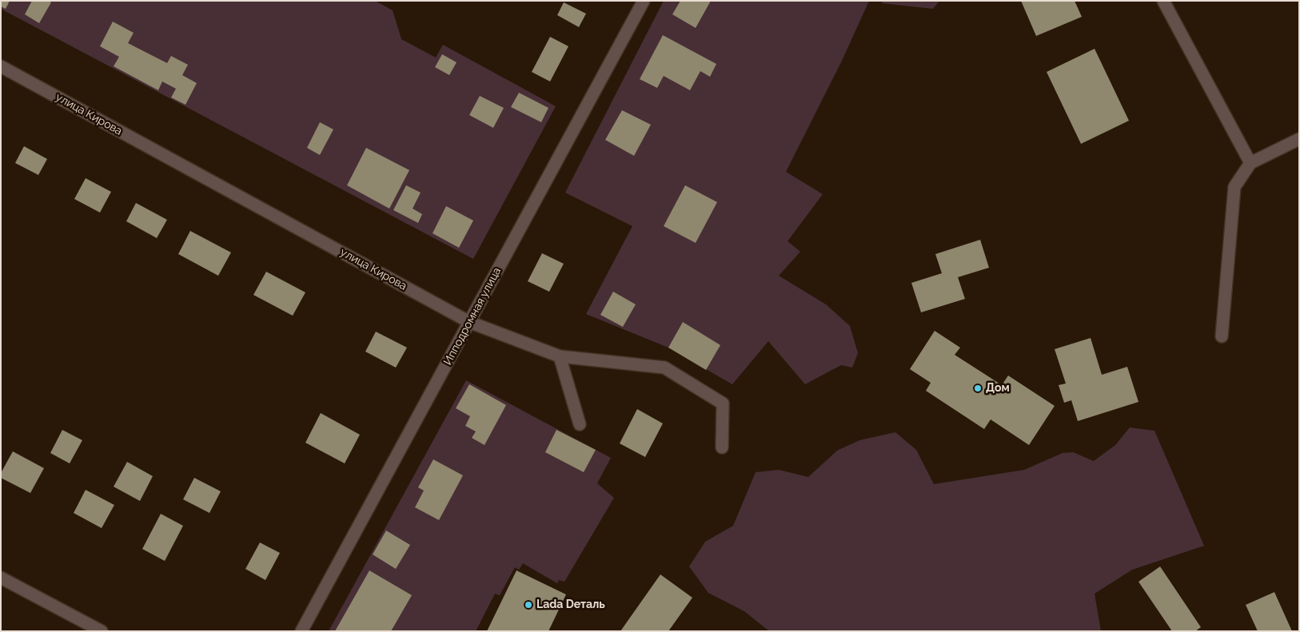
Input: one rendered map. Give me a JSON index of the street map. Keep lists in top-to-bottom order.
{
  "streets": {
    "street": ["улица Кирова", "Ипподромная улица"]
  },
  "crossings": [
    ["улица Кирова", "Ипподромная улица"]
  ],
  "places": ["Дом", "Lada Dеталь"]
}
